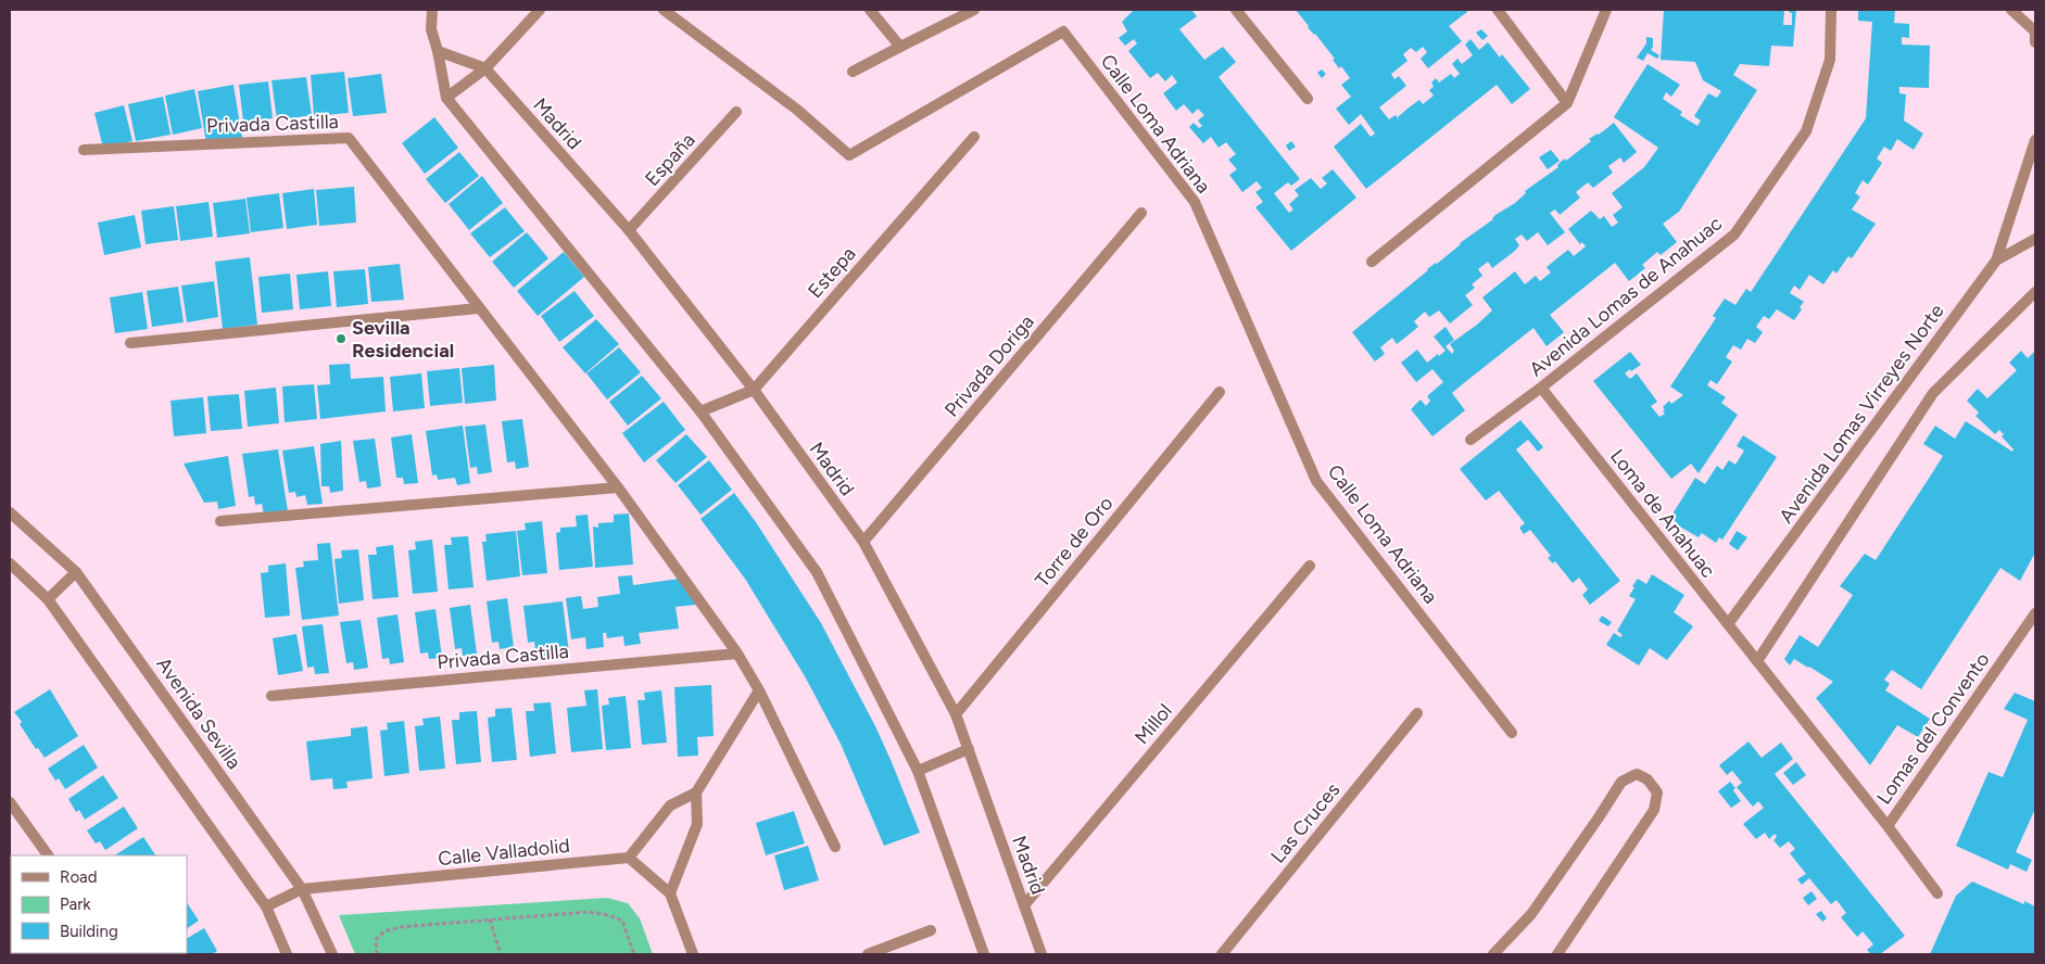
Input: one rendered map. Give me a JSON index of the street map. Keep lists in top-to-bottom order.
{
  "streets": {
    "street": [
      "Privada Castilla",
      "Madrid",
      "Calle Loma Adriana",
      "España",
      "Estepa",
      "Avenida Lomas de Anahuac",
      "Privada Doriga",
      "Avenida Lomas Virreyes Norte",
      "Loma de Anahuac",
      "Torre de Oro",
      "Avenida Sevilla",
      "Millol",
      "Lomas del Convento",
      "Las Cruces",
      "Calle Valladolid"
    ]
  },
  "crossings": [
    ["Madrid", "España"],
    ["Madrid", "Estepa"],
    ["Madrid", "Privada Doriga"],
    ["Madrid", "Torre de Oro"],
    ["Madrid", "Millol"],
    ["Avenida Lomas de Anahuac", "Loma de Anahuac"],
    ["Avenida Lomas Virreyes Norte", "Loma de Anahuac"],
    ["Loma de Anahuac", "Lomas del Convento"],
    ["Avenida Sevilla", "Calle Valladolid"]
  ],
  "places": ["Sevilla Residencial"],
  "legend": ["Road", "Park", "Building"]
}
